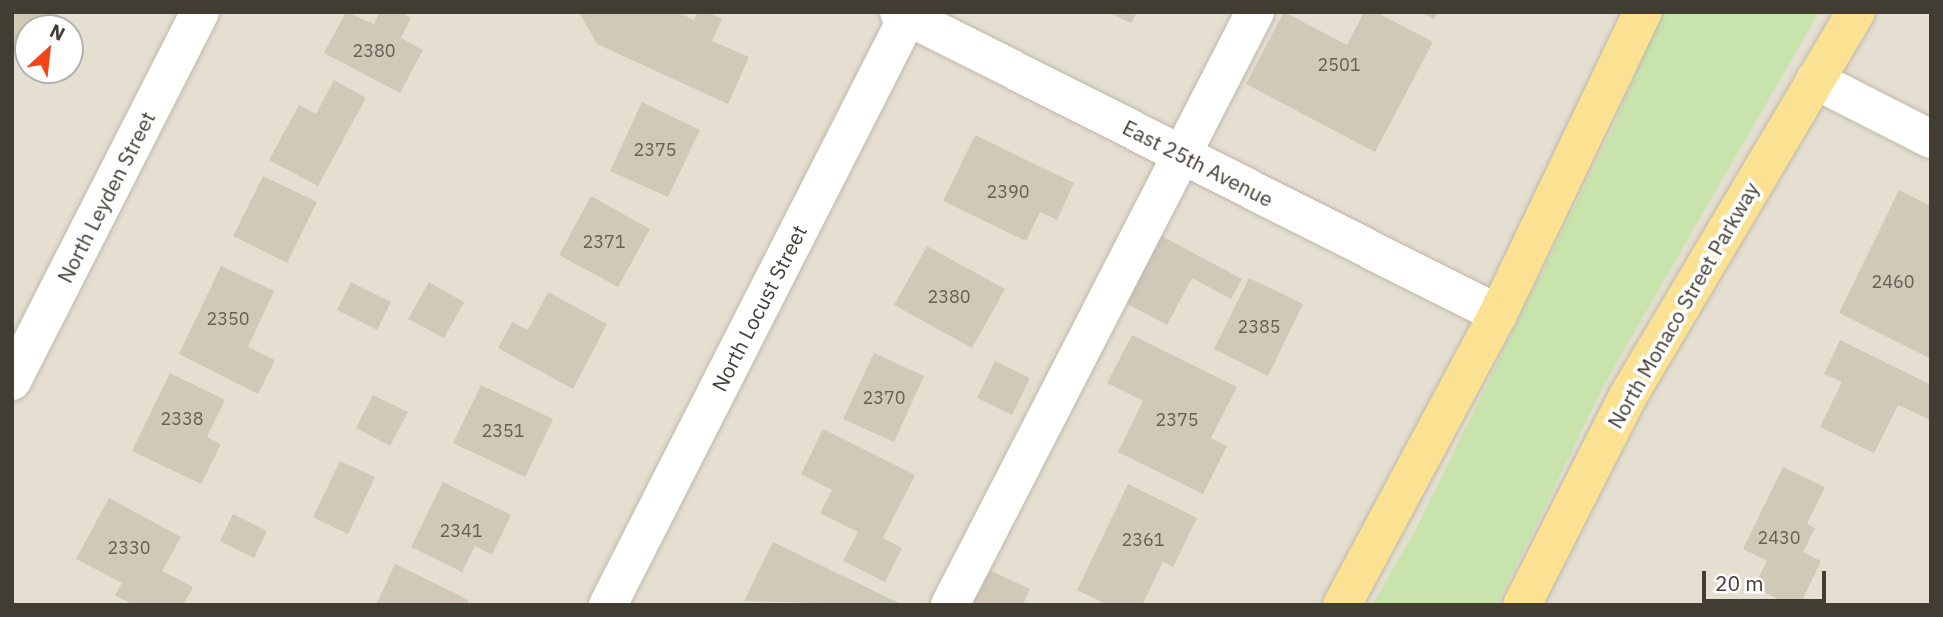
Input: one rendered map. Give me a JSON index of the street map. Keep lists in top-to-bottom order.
{
  "streets": {
    "main road": ["North Monaco Street Parkway"],
    "street": ["East 25th Avenue", "North Leyden Street", "North Locust Street"]
  },
  "crossings": [
    ["East 25th Avenue", "North Locust Street"]
  ],
  "house_numbers": [
    "2380",
    "2501",
    "2375",
    "2390",
    "2371",
    "2460",
    "2380",
    "2350",
    "2385",
    "2370",
    "2338",
    "2375",
    "2351",
    "2341",
    "2430",
    "2361",
    "2330"
  ],
  "scale_bar": "20 m",
  "north": "top right"
}
